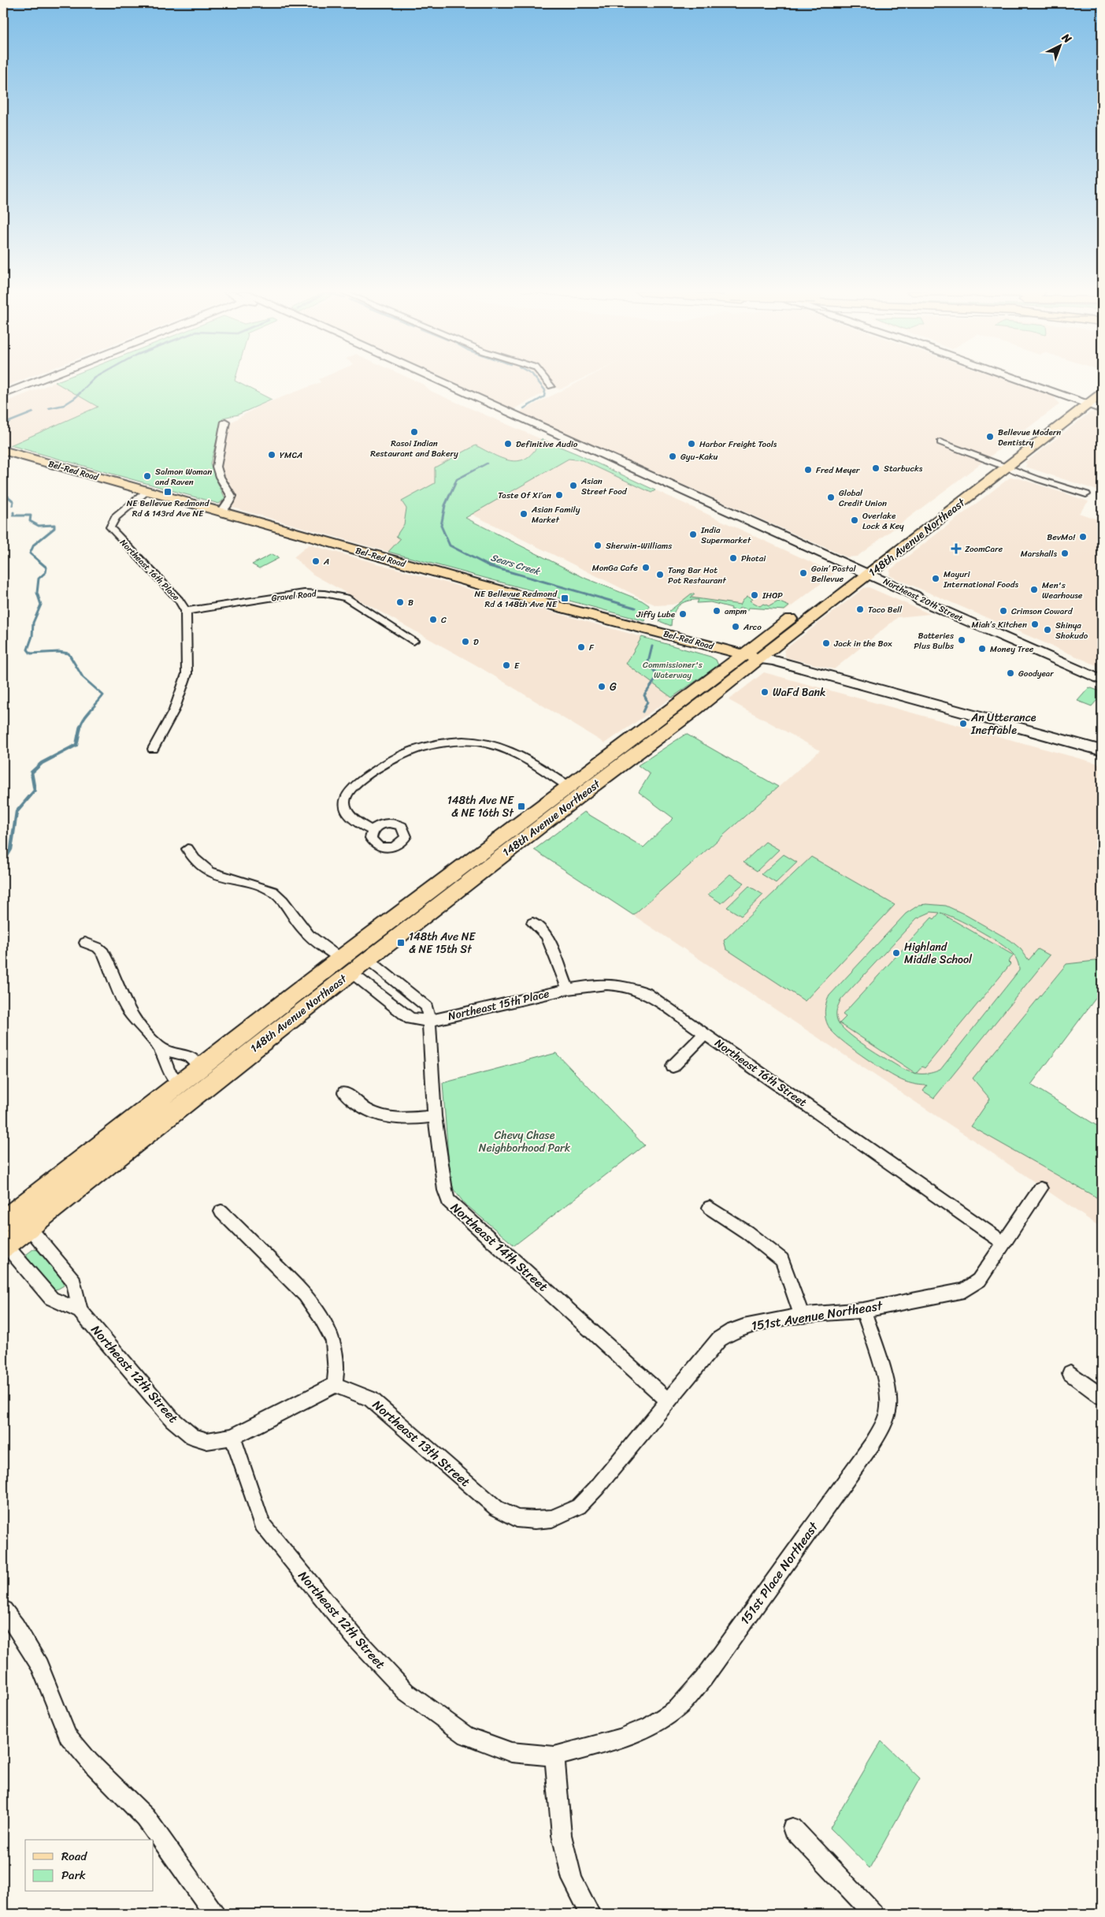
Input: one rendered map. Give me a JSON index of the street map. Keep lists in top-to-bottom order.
{
  "streets": {
    "main road": ["Bel-Red Road", "148th Avenue Northeast", "Northeast 20th Street"],
    "street": [
      "Northeast 16th Place",
      "Gravel Road",
      "Northeast 15th Place",
      "Northeast 16th Street",
      "Northeast 14th Street",
      "151st Avenue Northeast",
      "Northeast 12th Street",
      "Northeast 13th Street",
      "151st Place Northeast"
    ]
  },
  "crossings": [
    ["Bel-Red Road", "148th Avenue Northeast"],
    ["Bel-Red Road", "Northeast 16th Place"],
    ["148th Avenue Northeast", "Northeast 20th Street"],
    ["148th Avenue Northeast", "Northeast 14th Street"],
    ["148th Avenue Northeast", "Northeast 12th Street"],
    ["Northeast 16th Place", "Gravel Road"],
    ["Northeast 15th Place", "Northeast 16th Street"],
    ["Northeast 15th Place", "Northeast 14th Street"],
    ["Northeast 16th Street", "151st Avenue Northeast"],
    ["Northeast 14th Street", "151st Avenue Northeast"],
    ["151st Avenue Northeast", "Northeast 13th Street"],
    ["151st Avenue Northeast", "151st Place Northeast"],
    ["Northeast 12th Street", "151st Place Northeast"]
  ],
  "water": ["Sears Creek"],
  "parks": ["Commissioner's Waterway", "Chevy Chase Neighborhood Park"],
  "places": {
    "other": [
      "Rasoi Indian Restaurant and Bakery",
      "Bellevue Modern Dentistry",
      "Definitive Audio",
      "Harbor Freight Tools",
      "YMCA",
      "Gyu-Kaku",
      "Starbucks",
      "Fred Meyer",
      "Salmon Woman and Raven",
      "Asian Street Food",
      "Taste Of Xi’an",
      "Global Credit Union",
      "Asian Family Market",
      "Overlake Lock & Key",
      "India Supermarket",
      "BevMo!",
      "Sherwin-Williams",
      "Marshalls",
      "Photai",
      "A",
      "MonGa Cafe",
      "Goin’ Postal Bellevue",
      "Tang Bar Hot Pot Restaurant",
      "Mayuri International Foods",
      "Men's Wearhouse",
      "IHOP",
      "B",
      "Taco Bell",
      "ampm",
      "Crimson Coward",
      "Jiffy Lube",
      "C",
      "Miah’s Kitchen",
      "Arco",
      "Shinya Shokudo",
      "Batteries Plus Bulbs",
      "D",
      "Jack in the Box",
      "F",
      "Money Tree",
      "E",
      "Goodyear",
      "G",
      "WaFd Bank",
      "An Utterance Ineffable",
      "Highland Middle School"
    ],
    "transit": [
      "NE Bellevue Redmond Rd & 143rd Ave NE",
      "NE Bellevue Redmond Rd & 148th Ave NE",
      "148th Ave NE & NE 16th St",
      "148th Ave NE & NE 15th St"
    ],
    "health": ["ZoomCare"]
  },
  "legend": ["Road", "Park"],
  "north": "top right"
}
